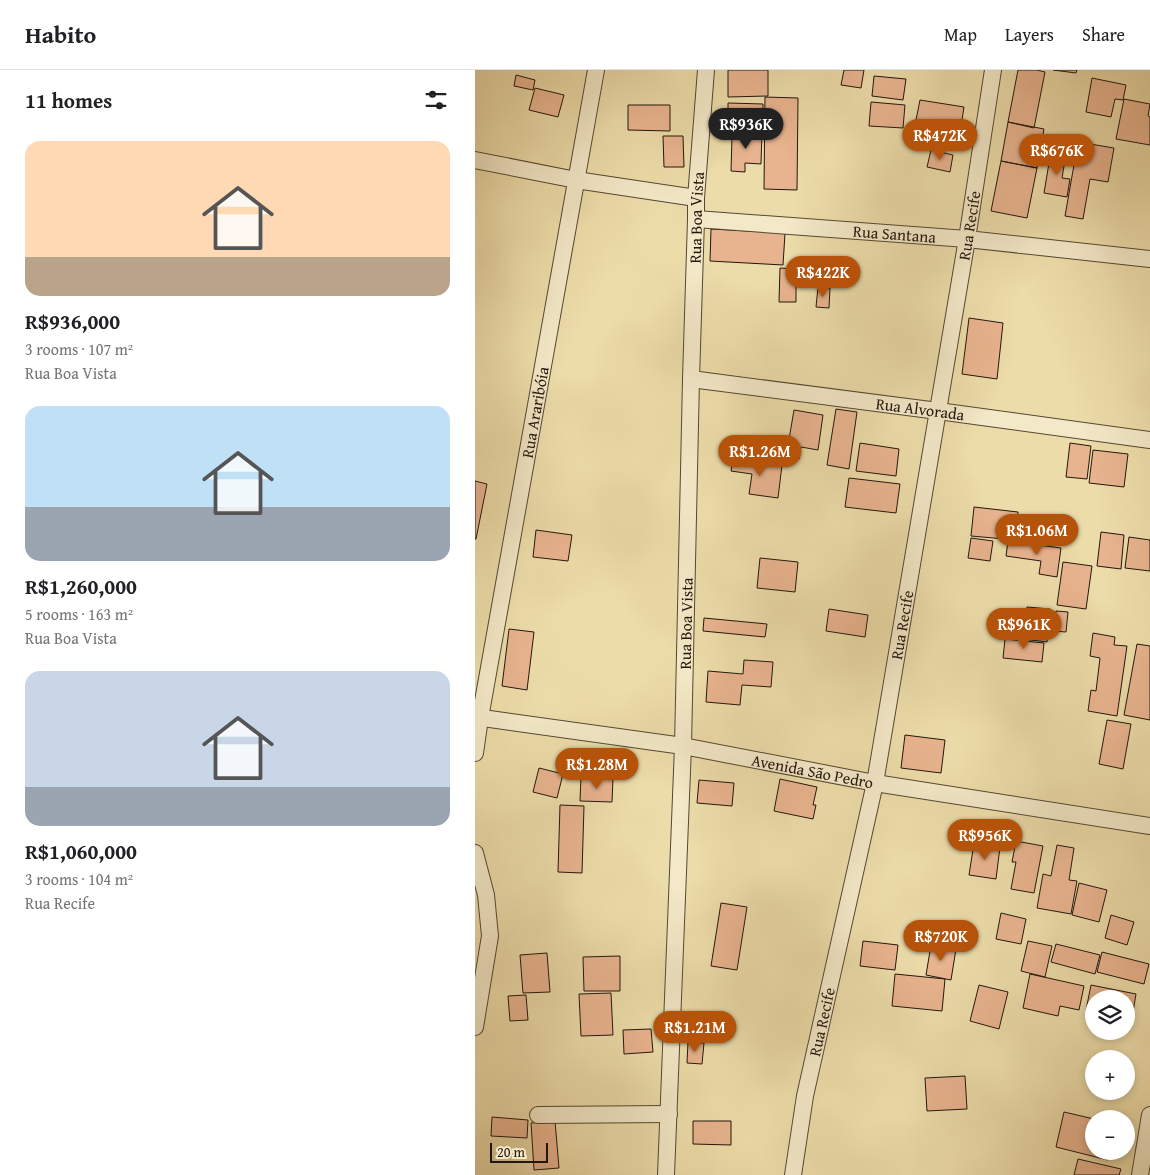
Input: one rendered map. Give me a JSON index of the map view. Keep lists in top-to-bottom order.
{
  "streets": {
    "street": [
      "Rua Boa Vista",
      "Rua Recife",
      "Rua Santana",
      "Rua Alvorada",
      "Rua Araribóia",
      "Avenida São Pedro"
    ]
  },
  "crossings": [
    ["Rua Boa Vista", "Rua Santana"],
    ["Rua Boa Vista", "Rua Alvorada"],
    ["Rua Boa Vista", "Avenida São Pedro"],
    ["Rua Recife", "Rua Santana"],
    ["Rua Recife", "Rua Alvorada"],
    ["Rua Recife", "Avenida São Pedro"],
    ["Rua Araribóia", "Avenida São Pedro"]
  ],
  "scale_bar": "20 m",
  "page": {
    "header": "Habito",
    "nav": ["Map", "Layers", "Share"],
    "heading": "11 homes",
    "price": [
      "R$936K",
      "R$472K",
      "R$676K",
      "R$422K",
      "R$1.26M",
      "R$1.06M",
      "R$961K",
      "R$1.28M",
      "R$956K",
      "R$720K",
      "R$1.21M"
    ],
    "list": [
      {
        "name": "R$936,000",
        "note": "3 rooms · 107 m² · Rua Boa Vista"
      },
      {
        "name": "R$1,260,000",
        "note": "5 rooms · 163 m² · Rua Boa Vista"
      },
      {
        "name": "R$1,060,000",
        "note": "3 rooms · 104 m² · Rua Recife"
      }
    ],
    "map_buttons": ["+", "−"],
    "scale": "20 m"
  }
}
